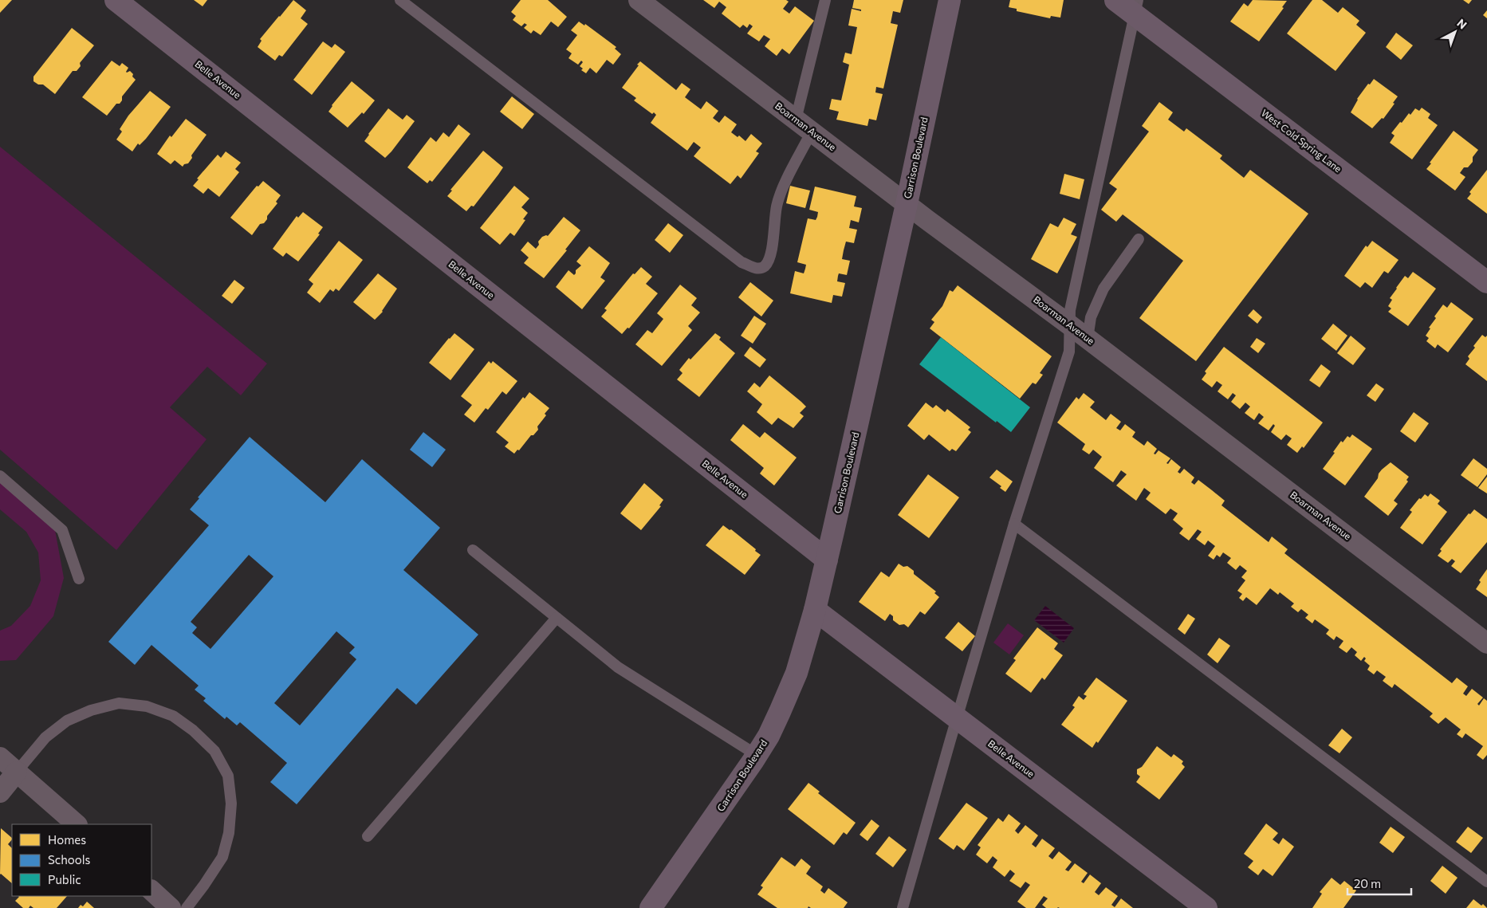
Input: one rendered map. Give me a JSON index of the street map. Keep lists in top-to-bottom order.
{
  "streets": {
    "main road": ["Belle Avenue", "West Cold Spring Lane", "Garrison Boulevard"],
    "street": ["Boarman Avenue"]
  },
  "crossings": [
    ["Belle Avenue", "Garrison Boulevard"],
    ["Boarman Avenue", "Garrison Boulevard"]
  ],
  "legend": ["Homes", "Schools", "Public"],
  "scale_bar": "20 m",
  "north": "top right"
}
